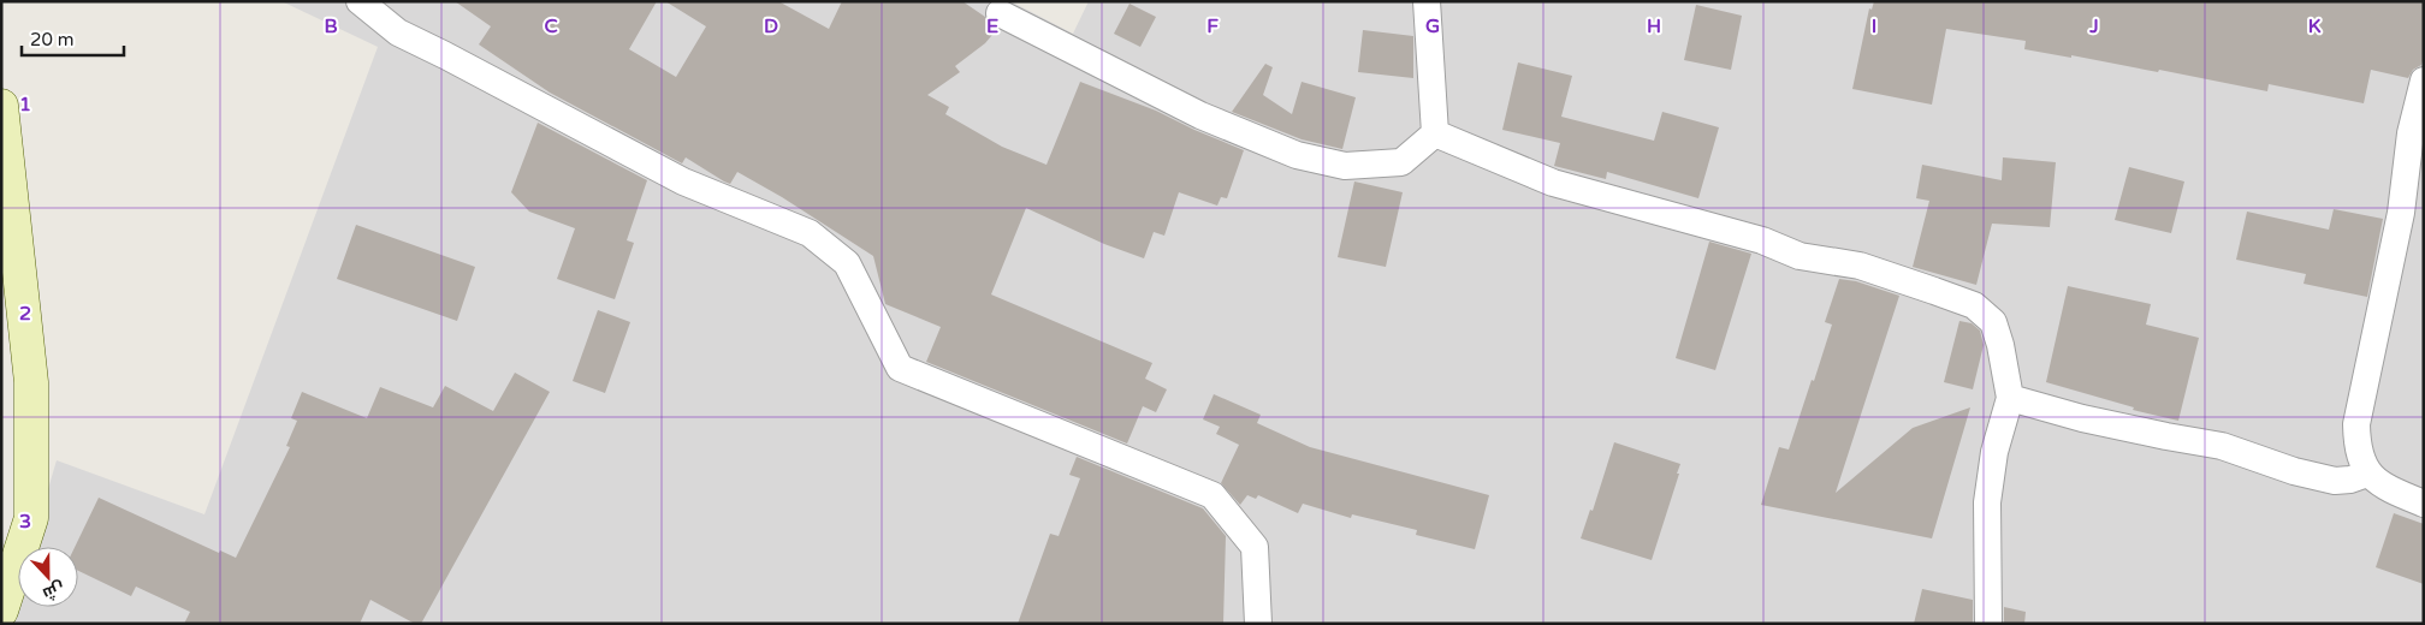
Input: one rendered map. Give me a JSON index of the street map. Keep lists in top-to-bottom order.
{
  "scale_bar": "20 m",
  "north": "bottom",
  "grid": {
    "columns": [
      "B",
      "C",
      "D",
      "E",
      "F",
      "G",
      "H",
      "I",
      "J",
      "K"
    ],
    "rows": ["1", "2", "3"]
  }
}
